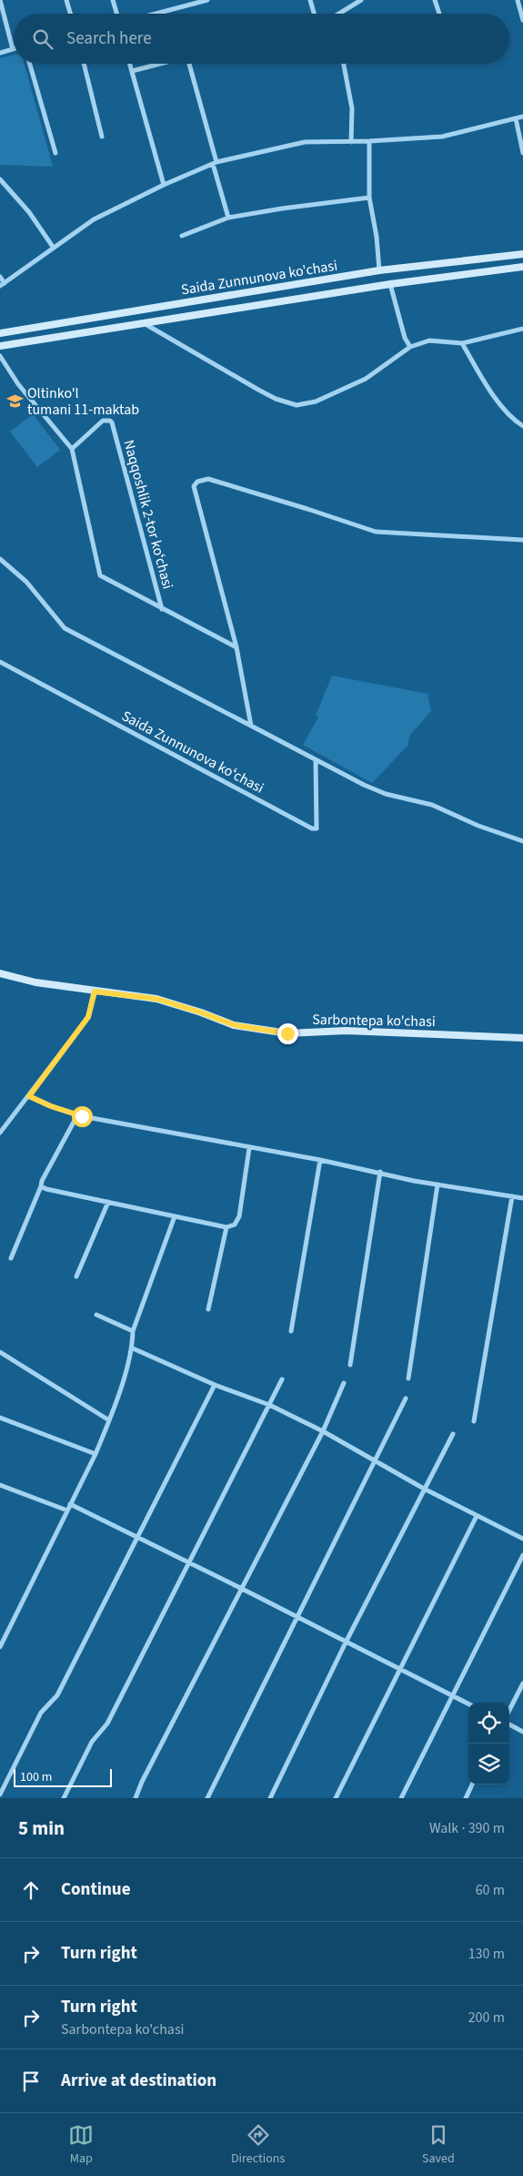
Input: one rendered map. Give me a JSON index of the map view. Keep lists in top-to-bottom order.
{
  "streets": {
    "main road": ["Saida Zunnunova ko'chasi", "Sarbontepa ko'chasi"],
    "street": ["Naqqoshlik 2-tor koʻchasi", "Saida Zunnunova koʻchasi"]
  },
  "places": {
    "school or university": ["Oltinko'l tumani 11-maktab"]
  },
  "scale_bar": "100 m",
  "page": {
    "search": "Search here",
    "scale": "100 m",
    "heading": ["5 min", "Walk · 390 m"],
    "list": [
      ["Continue", "60 m"],
      ["Turn right", "130 m"],
      ["Turn right", "Sarbontepa ko'chasi", "200 m"],
      "Arrive at destination"
    ],
    "nav": ["Map", "Directions", "Saved"]
  }
}
